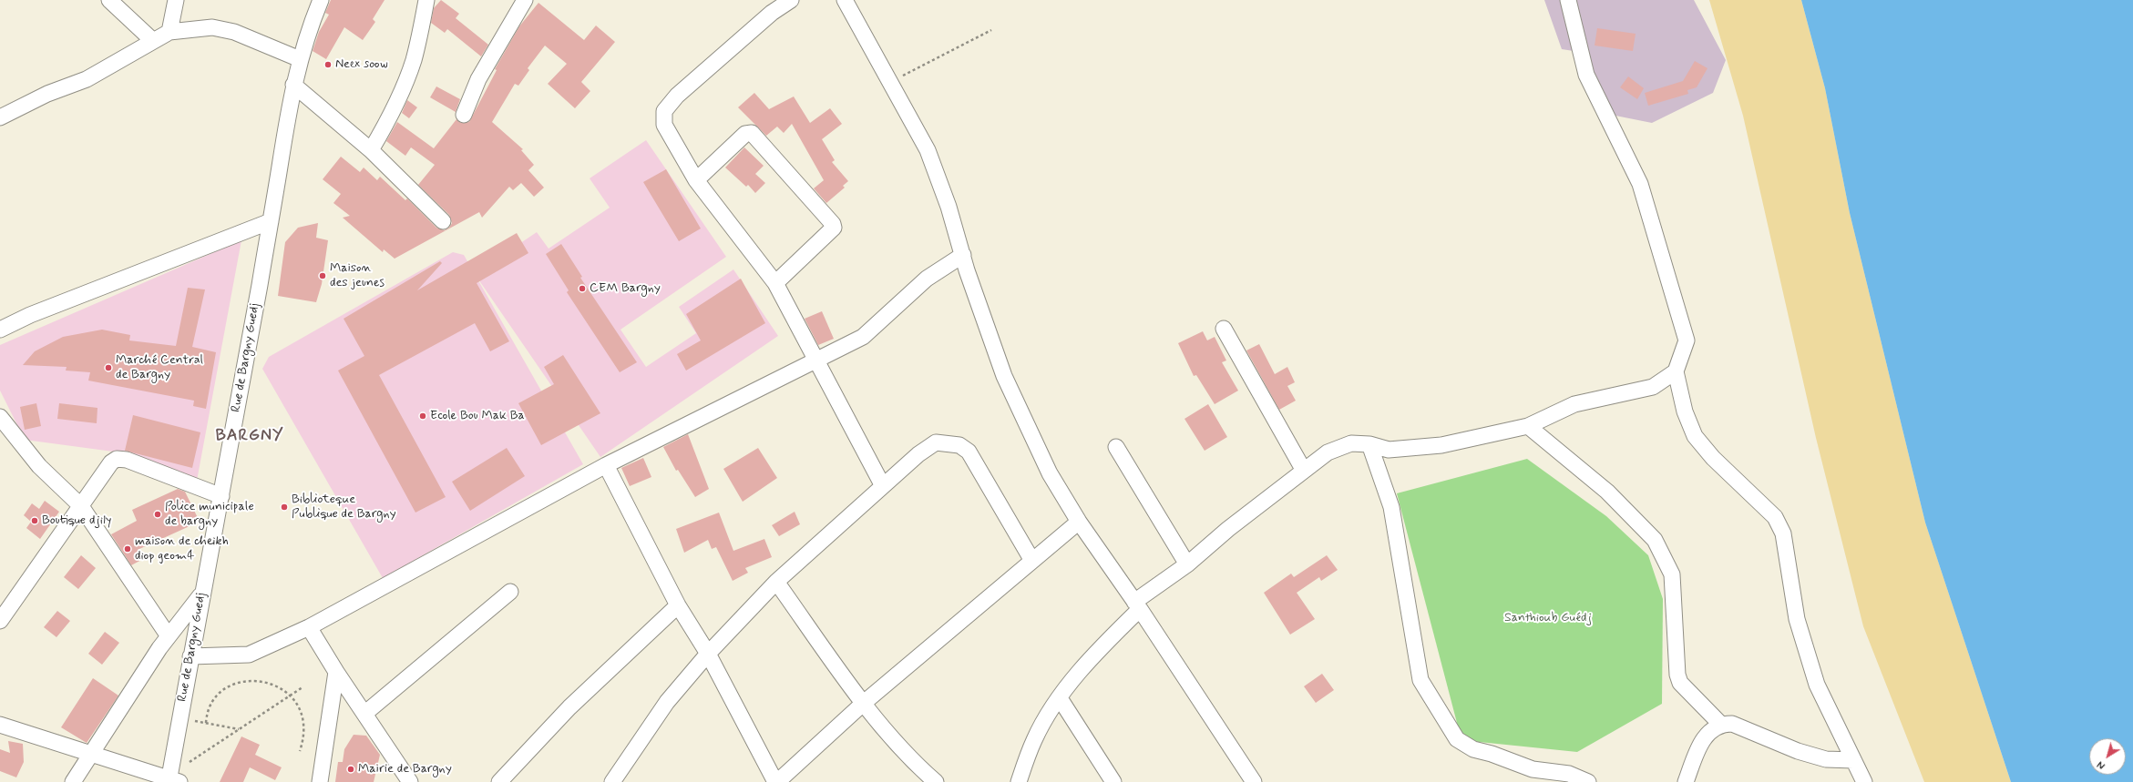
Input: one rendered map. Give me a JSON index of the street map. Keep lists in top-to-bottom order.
{
  "streets": {
    "street": ["Rue de Bargny Guedj"]
  },
  "districts": ["BARGNY"],
  "parks": ["Santhioub Guédj"],
  "places": [
    "Neex soow",
    "Maison des jeunes",
    "CEM Bargny",
    "Marché Central de Bargny",
    "Ecole Bou Mak Ba",
    "Biblioteque Publique de Bargny",
    "Police municipale de bargny",
    "Boutique djily",
    "maison de cheikh diop geom4",
    "Mairie de Bargny"
  ],
  "north": "bottom left"
}
